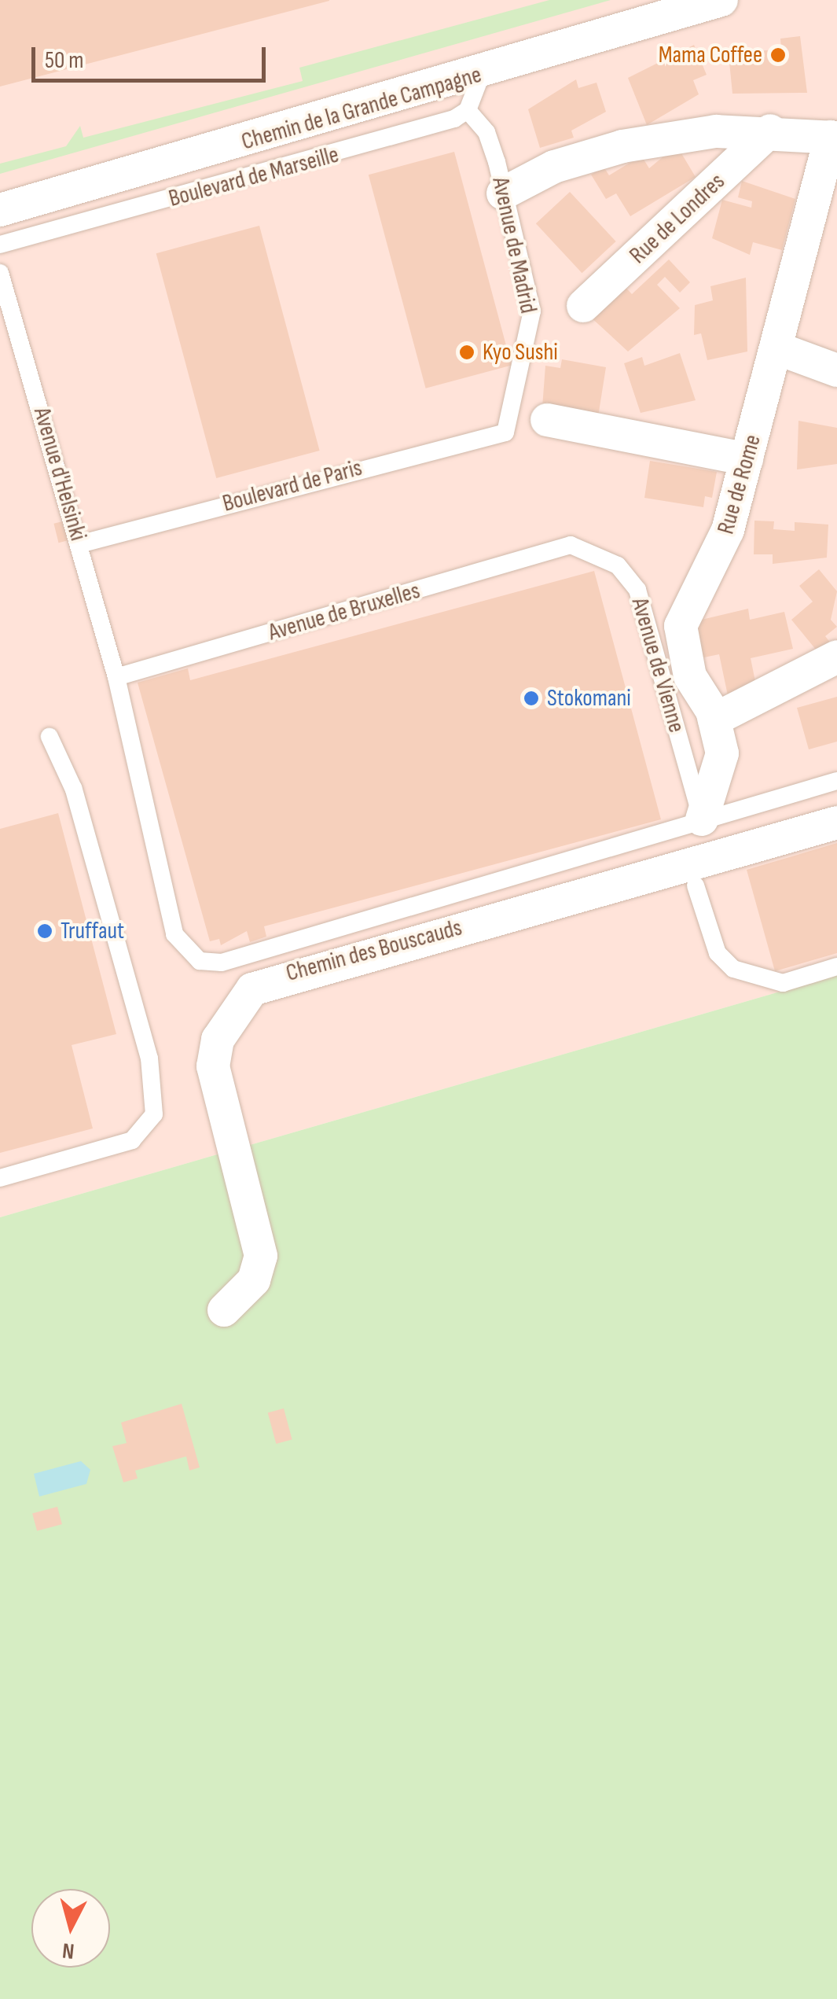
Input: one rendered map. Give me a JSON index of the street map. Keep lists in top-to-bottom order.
{
  "streets": {
    "street": [
      "Chemin de la Grande Campagne",
      "Rue de Londres",
      "Rue de Rome",
      "Chemin des Bouscauds"
    ],
    "lane": [
      "Boulevard de Marseille",
      "Avenue de Madrid",
      "Avenue d'Helsinki",
      "Boulevard de Paris",
      "Avenue de Bruxelles",
      "Avenue de Vienne"
    ]
  },
  "crossings": [
    ["Boulevard de Marseille", "Avenue de Madrid"],
    ["Avenue de Madrid", "Boulevard de Paris"],
    ["Avenue d'Helsinki", "Rue de Rome"],
    ["Avenue d'Helsinki", "Boulevard de Paris"],
    ["Avenue d'Helsinki", "Avenue de Bruxelles"],
    ["Avenue d'Helsinki", "Avenue de Vienne"],
    ["Rue de Rome", "Avenue de Vienne"],
    ["Avenue de Bruxelles", "Avenue de Vienne"]
  ],
  "places": [
    "Mama Coffee",
    "Kyo Sushi",
    "Stokomani",
    "Truffaut"
  ],
  "scale_bar": "50 m",
  "north": "bottom"
}
